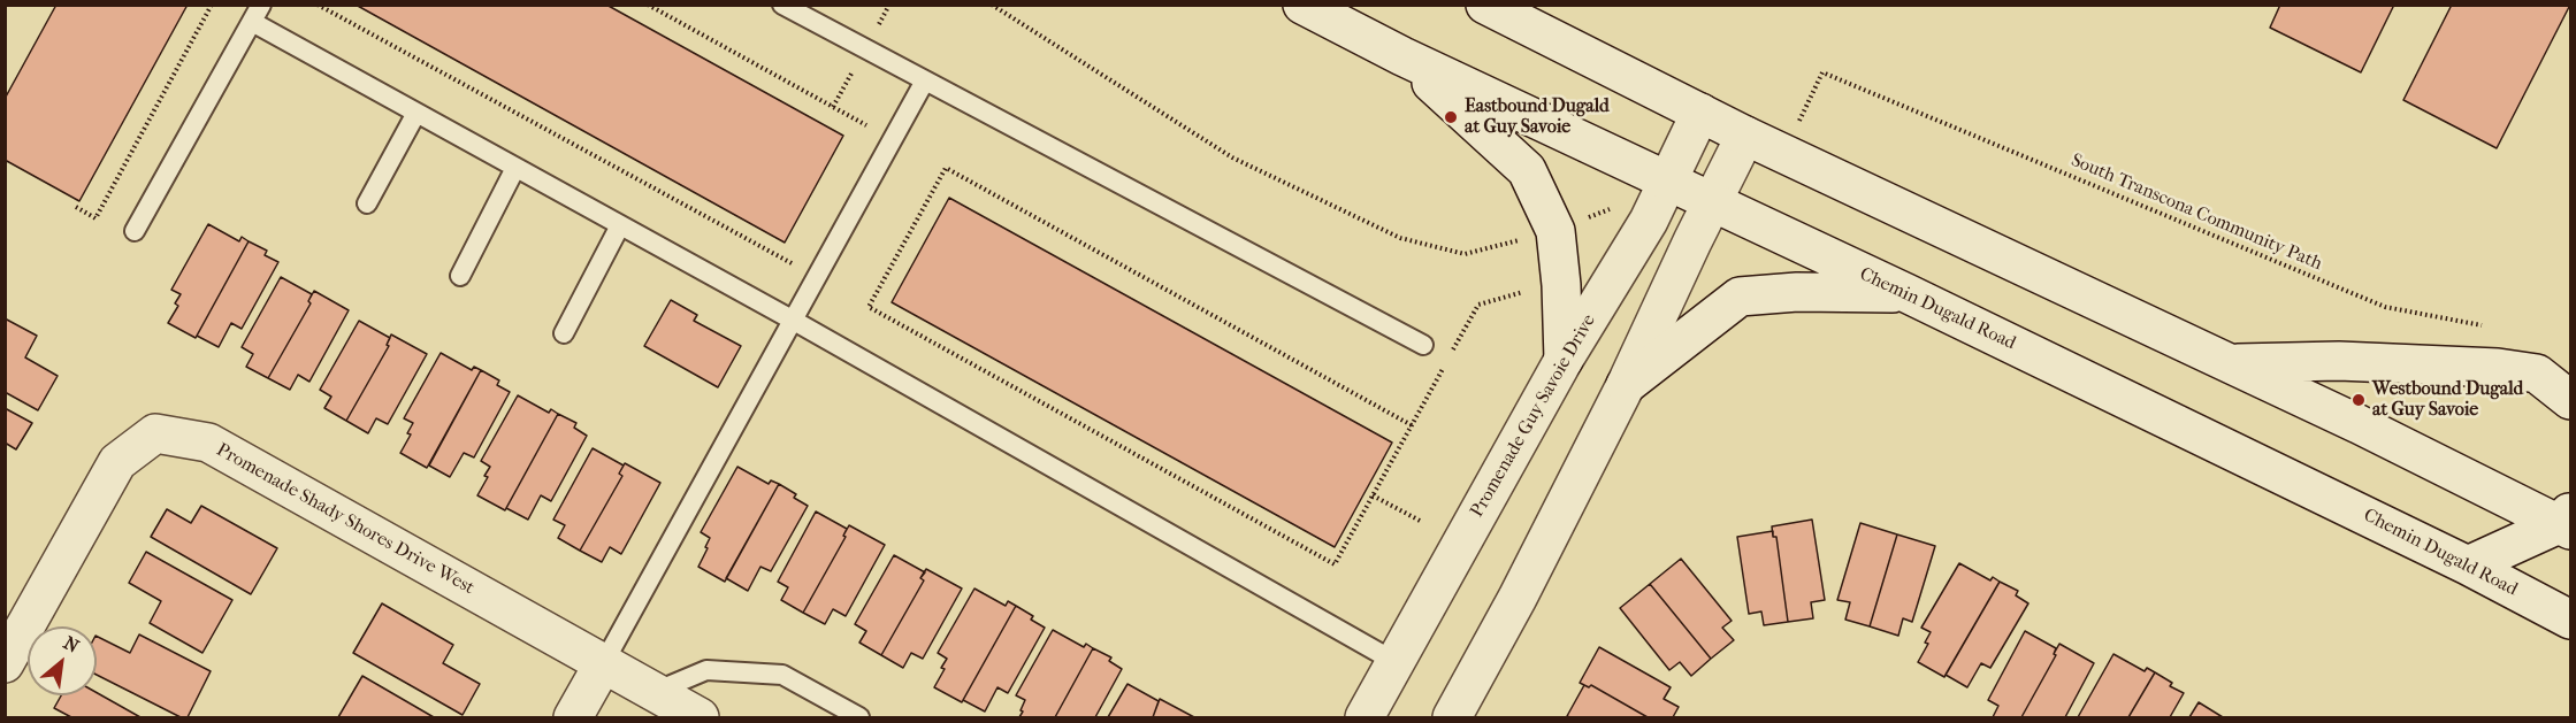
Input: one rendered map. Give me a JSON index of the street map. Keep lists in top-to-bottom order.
{
  "streets": {
    "main road": ["Chemin Dugald Road", "Promenade Guy Savoie Drive", "Promenade Shady Shores Drive West"],
    "path": ["South Transcona Community Path"]
  },
  "crossings": [
    ["Chemin Dugald Road", "Promenade Guy Savoie Drive"]
  ],
  "places": ["Eastbound Dugald at Guy Savoie", "Westbound Dugald at Guy Savoie"],
  "north": "top right"
}
